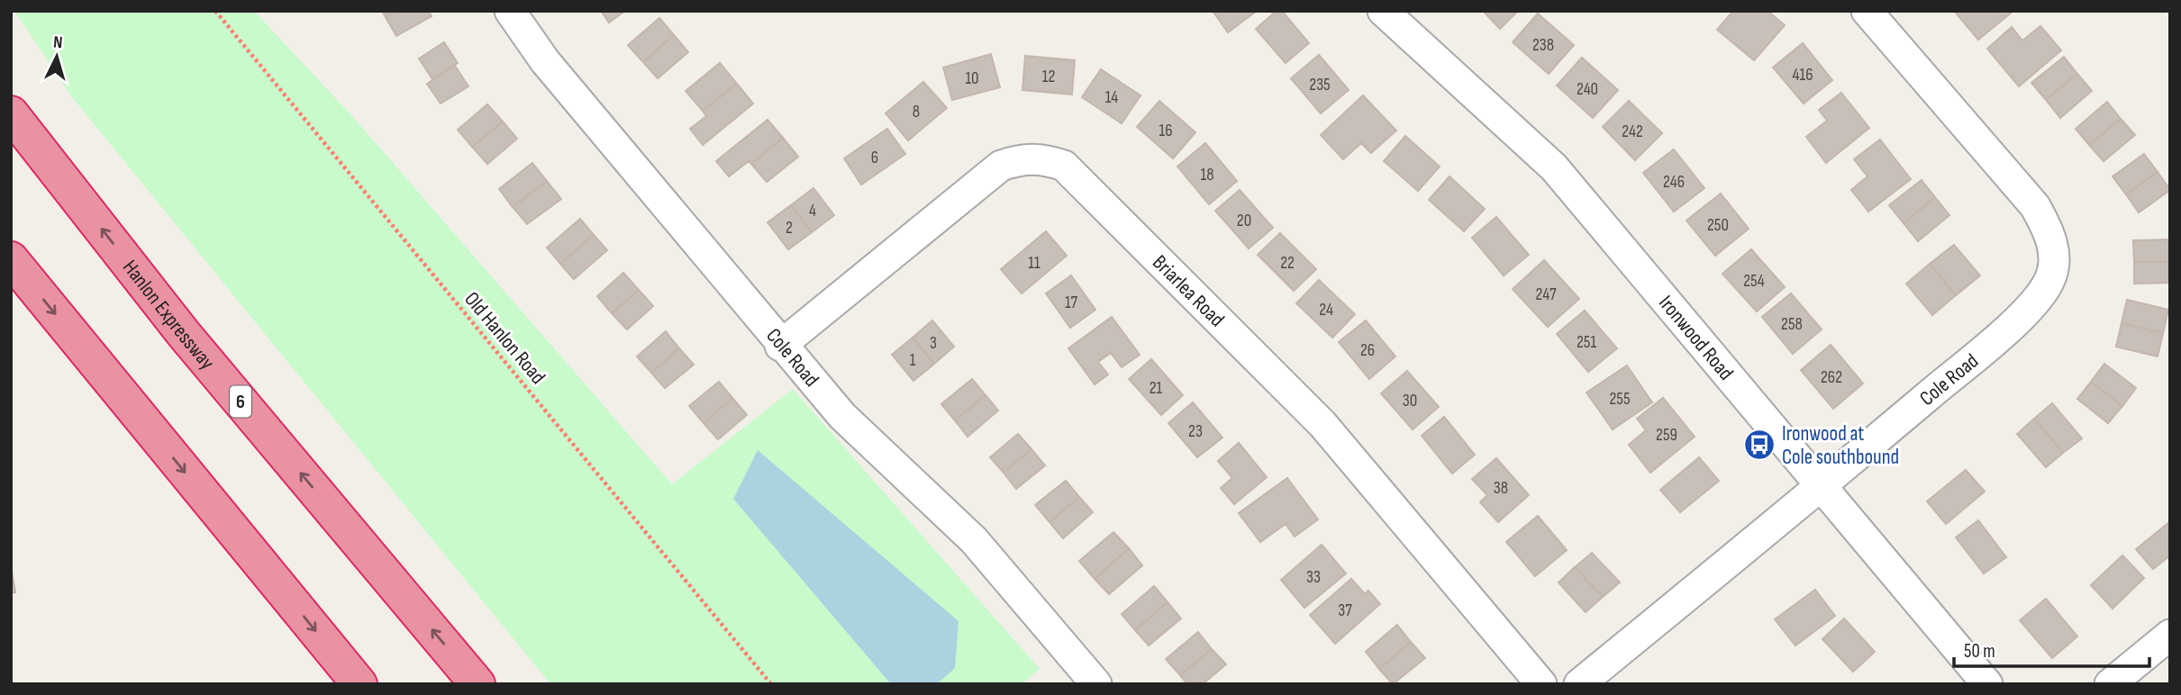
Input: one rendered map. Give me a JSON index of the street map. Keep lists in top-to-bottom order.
{
  "streets": {
    "highway": ["Hanlon Expressway", "6"],
    "street": ["Briarlea Road", "Ironwood Road", "Cole Road"],
    "path": ["Old Hanlon Road"]
  },
  "crossings": [
    ["Briarlea Road", "Cole Road"],
    ["Ironwood Road", "Cole Road"]
  ],
  "places": {
    "bus stop": ["Ironwood at Cole southbound"]
  },
  "house_numbers": [
    "238",
    "416",
    "12",
    "10",
    "235",
    "240",
    "14",
    "8",
    "16",
    "242",
    "6",
    "18",
    "246",
    "4",
    "20",
    "250",
    "2",
    "11",
    "22",
    "254",
    "247",
    "17",
    "24",
    "258",
    "251",
    "3",
    "26",
    "1",
    "262",
    "21",
    "255",
    "30",
    "23",
    "259",
    "38",
    "33",
    "37"
  ],
  "scale_bar": "50 m",
  "north": "top"
}
